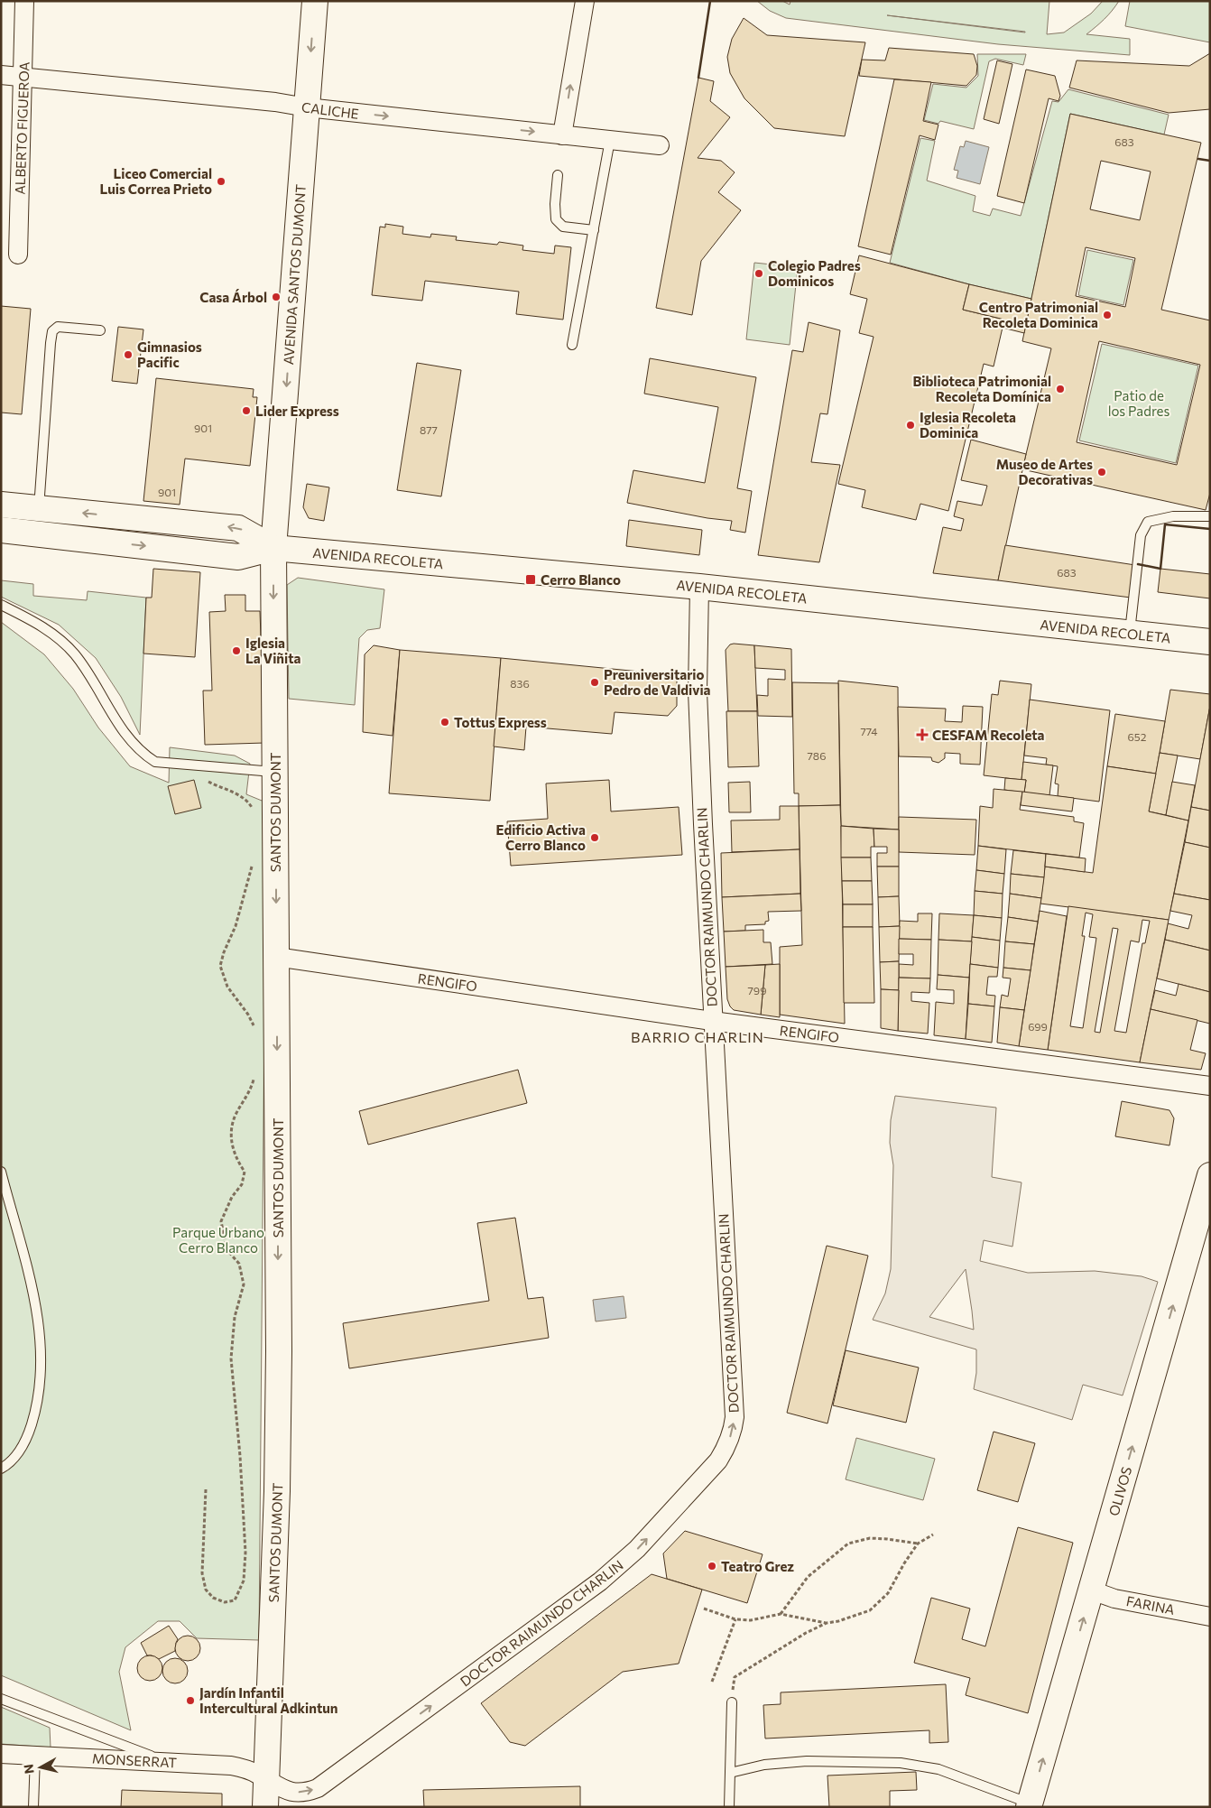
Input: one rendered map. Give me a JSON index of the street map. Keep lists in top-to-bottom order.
{
  "streets": {
    "main road": [
      "AVENIDA SANTOS DUMONT",
      "AVENIDA RECOLETA",
      "SANTOS DUMONT",
      "OLIVOS"
    ],
    "street": [
      "CALICHE",
      "ALBERTO FIGUEROA",
      "DOCTOR RAIMUNDO CHARLIN",
      "RENGIFO",
      "FARINA",
      "MONSERRAT"
    ]
  },
  "crossings": [
    ["CALICHE", "ALBERTO FIGUEROA"],
    ["CALICHE", "AVENIDA SANTOS DUMONT"],
    ["AVENIDA SANTOS DUMONT", "AVENIDA RECOLETA"],
    ["AVENIDA SANTOS DUMONT", "SANTOS DUMONT"],
    ["AVENIDA RECOLETA", "SANTOS DUMONT"],
    ["AVENIDA RECOLETA", "DOCTOR RAIMUNDO CHARLIN"],
    ["SANTOS DUMONT", "DOCTOR RAIMUNDO CHARLIN"],
    ["SANTOS DUMONT", "RENGIFO"],
    ["SANTOS DUMONT", "MONSERRAT"],
    ["DOCTOR RAIMUNDO CHARLIN", "RENGIFO"],
    ["DOCTOR RAIMUNDO CHARLIN", "MONSERRAT"],
    ["OLIVOS", "FARINA"]
  ],
  "one_way": [
    "CALICHE",
    "AVENIDA SANTOS DUMONT",
    "SANTOS DUMONT",
    "DOCTOR RAIMUNDO CHARLIN",
    "OLIVOS"
  ],
  "districts": ["BARRIO CHARLIN"],
  "parks": ["Patio de los Padres", "Parque Urbano Cerro Blanco"],
  "places": {
    "other": [
      "Liceo Comercial Luis Correa Prieto",
      "Colegio Padres Dominicos",
      "Casa Árbol",
      "Centro Patrimonial Recoleta Dominica",
      "Gimnasios Pacific",
      "Biblioteca Patrimonial Recoleta Domínica",
      "Lider Express",
      "Iglesia Recoleta Dominica",
      "Museo de Artes Decorativas",
      "Iglesia La Viñita",
      "Preuniversitario Pedro de Valdivia",
      "Tottus Express",
      "Edificio Activa Cerro Blanco",
      "Teatro Grez",
      "Jardín Infantil Intercultural Adkintun"
    ],
    "transit": ["Cerro Blanco"],
    "health": ["CESFAM Recoleta"]
  },
  "house_numbers": [
    "683",
    "901",
    "877",
    "901",
    "683",
    "836",
    "774",
    "652",
    "786",
    "799",
    "699"
  ],
  "north": "left"
}
